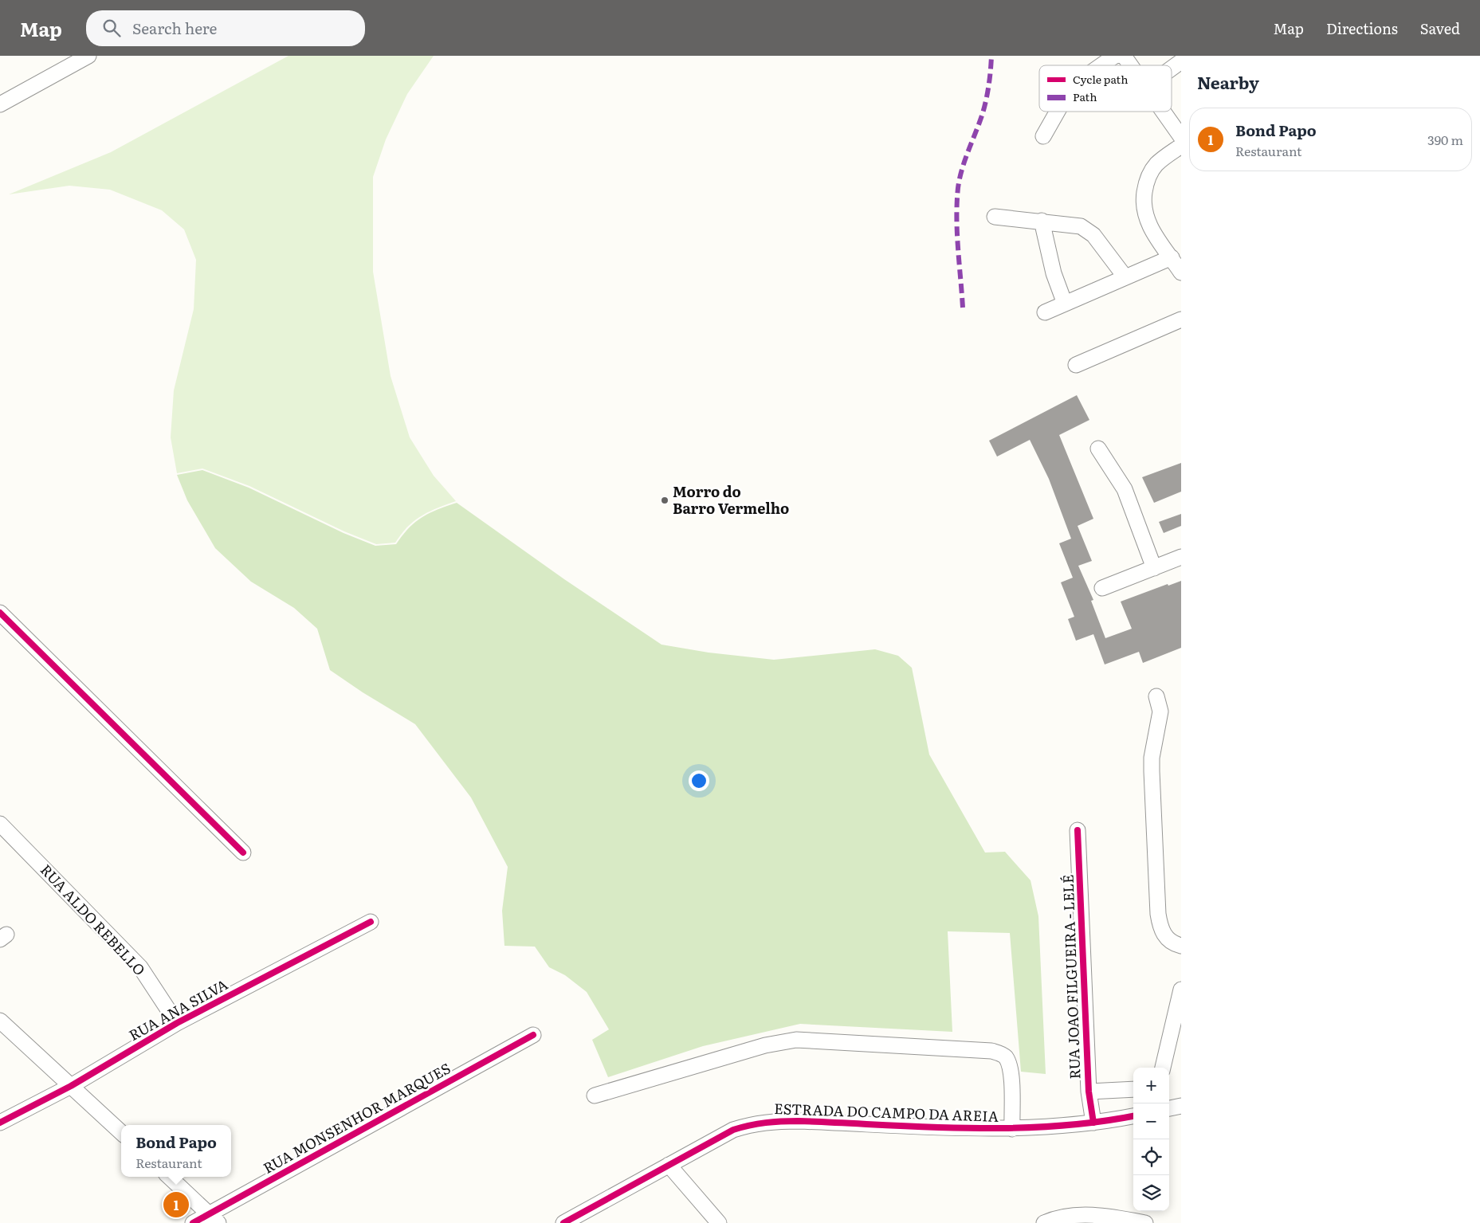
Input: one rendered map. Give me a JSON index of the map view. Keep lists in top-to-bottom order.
{
  "streets": {
    "street": [
      "RUA ALDO REBELLO",
      "RUA JOAO FILGUEIRA - LELÉ",
      "RUA ANA SILVA",
      "ESTRADA DO CAMPO DA AREIA",
      "RUA MONSENHOR MARQUES"
    ]
  },
  "crossings": [
    ["RUA ALDO REBELLO", "RUA ANA SILVA"],
    ["RUA JOAO FILGUEIRA - LELÉ", "ESTRADA DO CAMPO DA AREIA"]
  ],
  "places": ["Morro do Barro Vermelho"],
  "legend": ["Cycle path", "Path"],
  "page": {
    "header": "Map",
    "search": "Search here",
    "nav": ["Map", "Directions", "Saved"],
    "heading": "Nearby",
    "list": [
      {
        "mark": "1",
        "name": "Bond Papo",
        "note": "Restaurant",
        "value": "390 m"
      }
    ],
    "map_buttons": ["+", "−"],
    "popup": ["Bond Papo", "Restaurant"],
    "pins": "1"
  }
}
